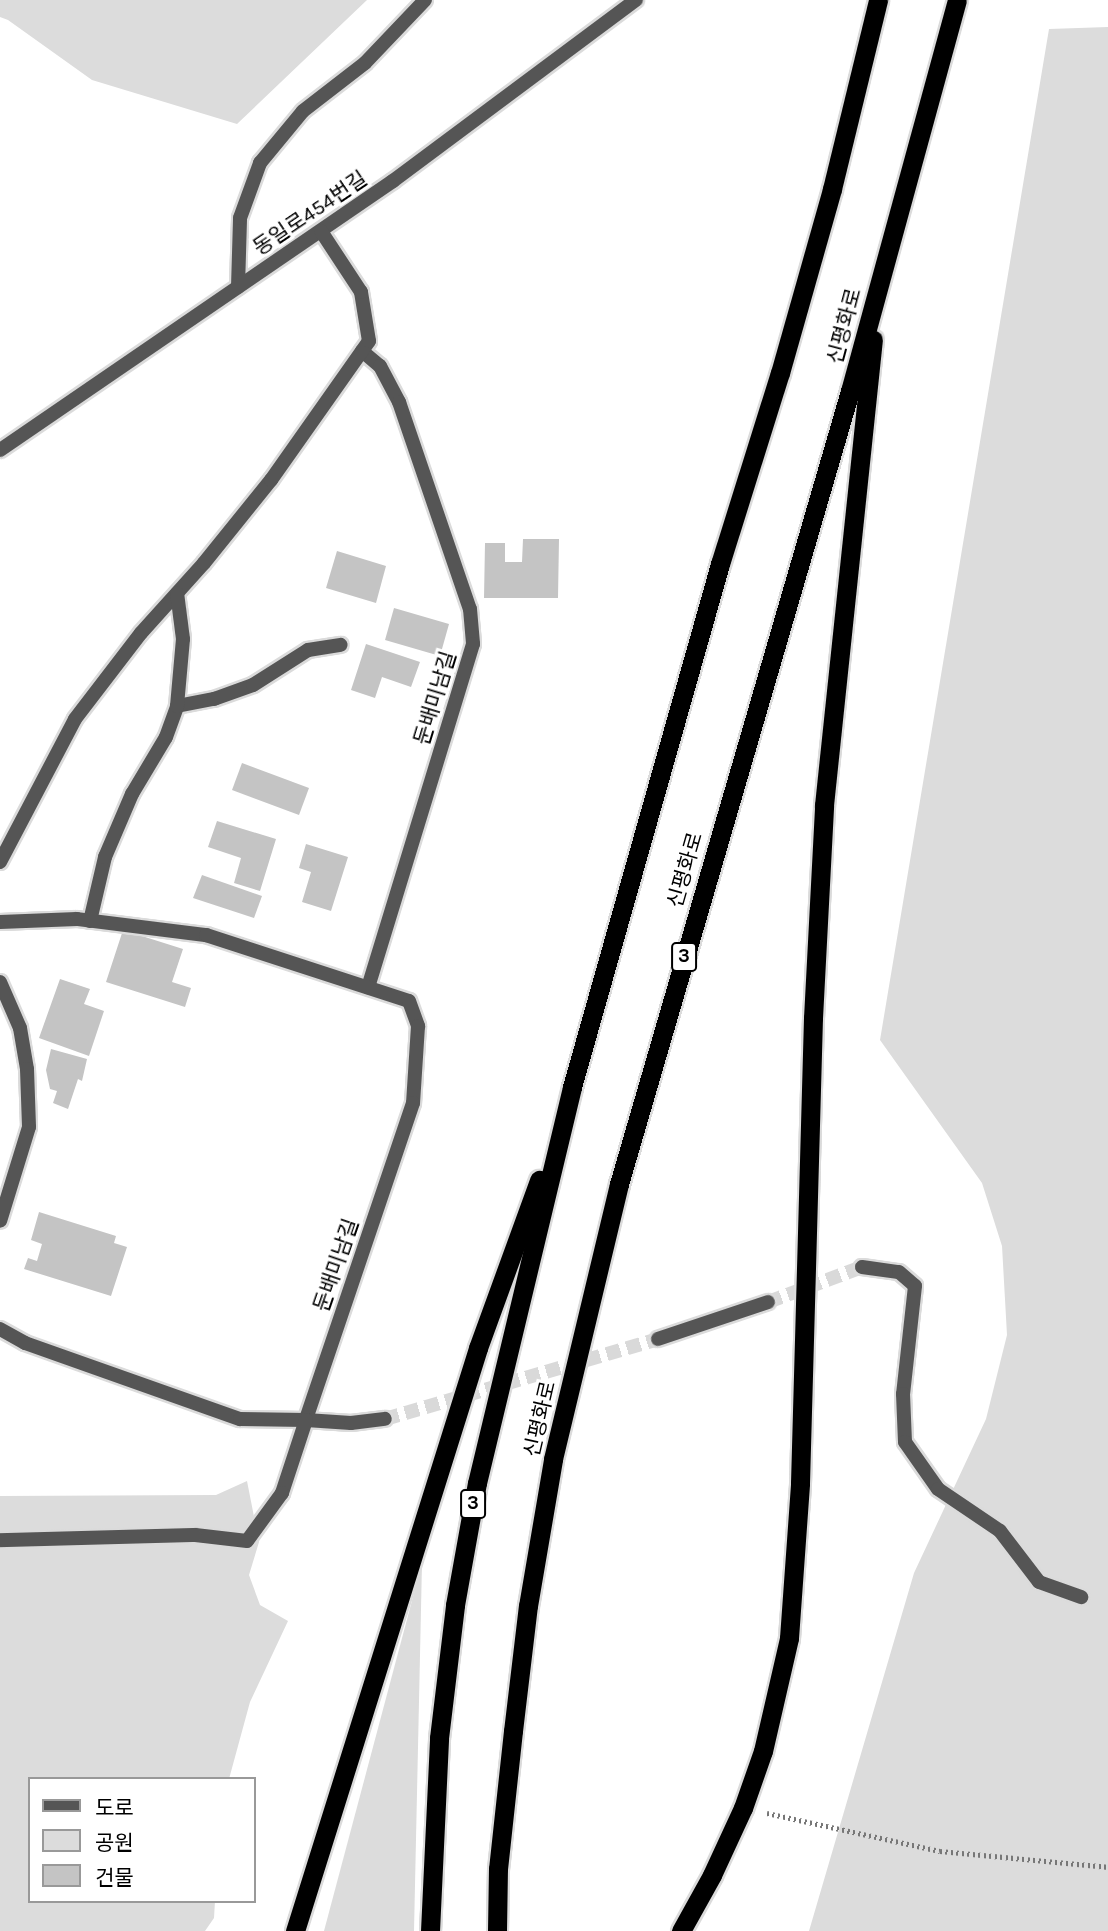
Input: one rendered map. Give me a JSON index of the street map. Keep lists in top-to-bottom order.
{
  "streets": {
    "highway": ["신평화로", "3"],
    "street": ["동일로454번길", "둔배미남길"]
  },
  "legend": ["도로", "공원", "건물"]
}
